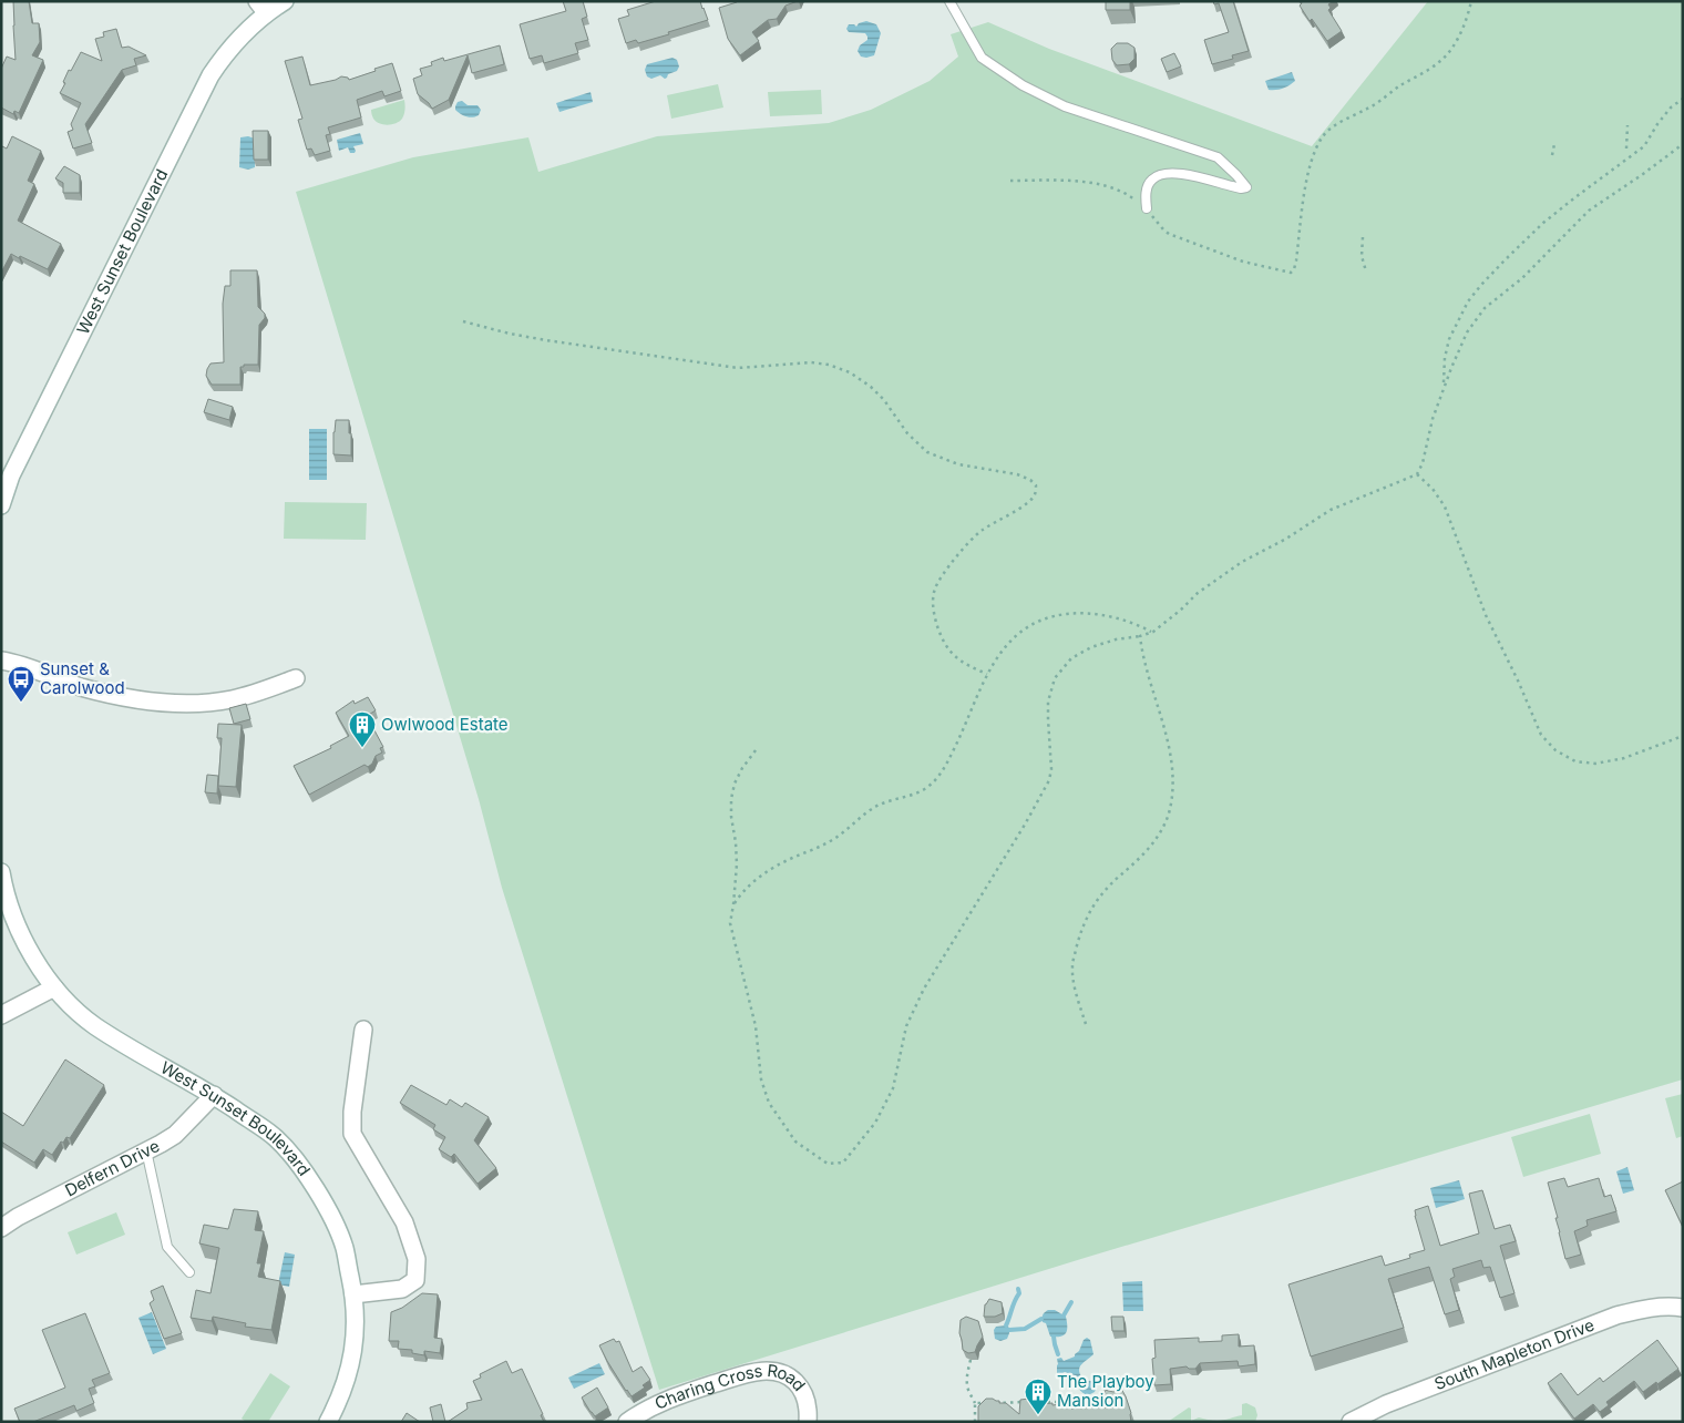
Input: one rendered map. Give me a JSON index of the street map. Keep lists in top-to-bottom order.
{
  "streets": {
    "street": [
      "West Sunset Boulevard",
      "Delfern Drive",
      "South Mapleton Drive",
      "Charing Cross Road"
    ]
  },
  "crossings": [
    ["West Sunset Boulevard", "Delfern Drive"]
  ],
  "places": {
    "bus stop": ["Sunset & Carolwood"],
    "building": ["Owlwood Estate", "The Playboy Mansion"]
  }
}
